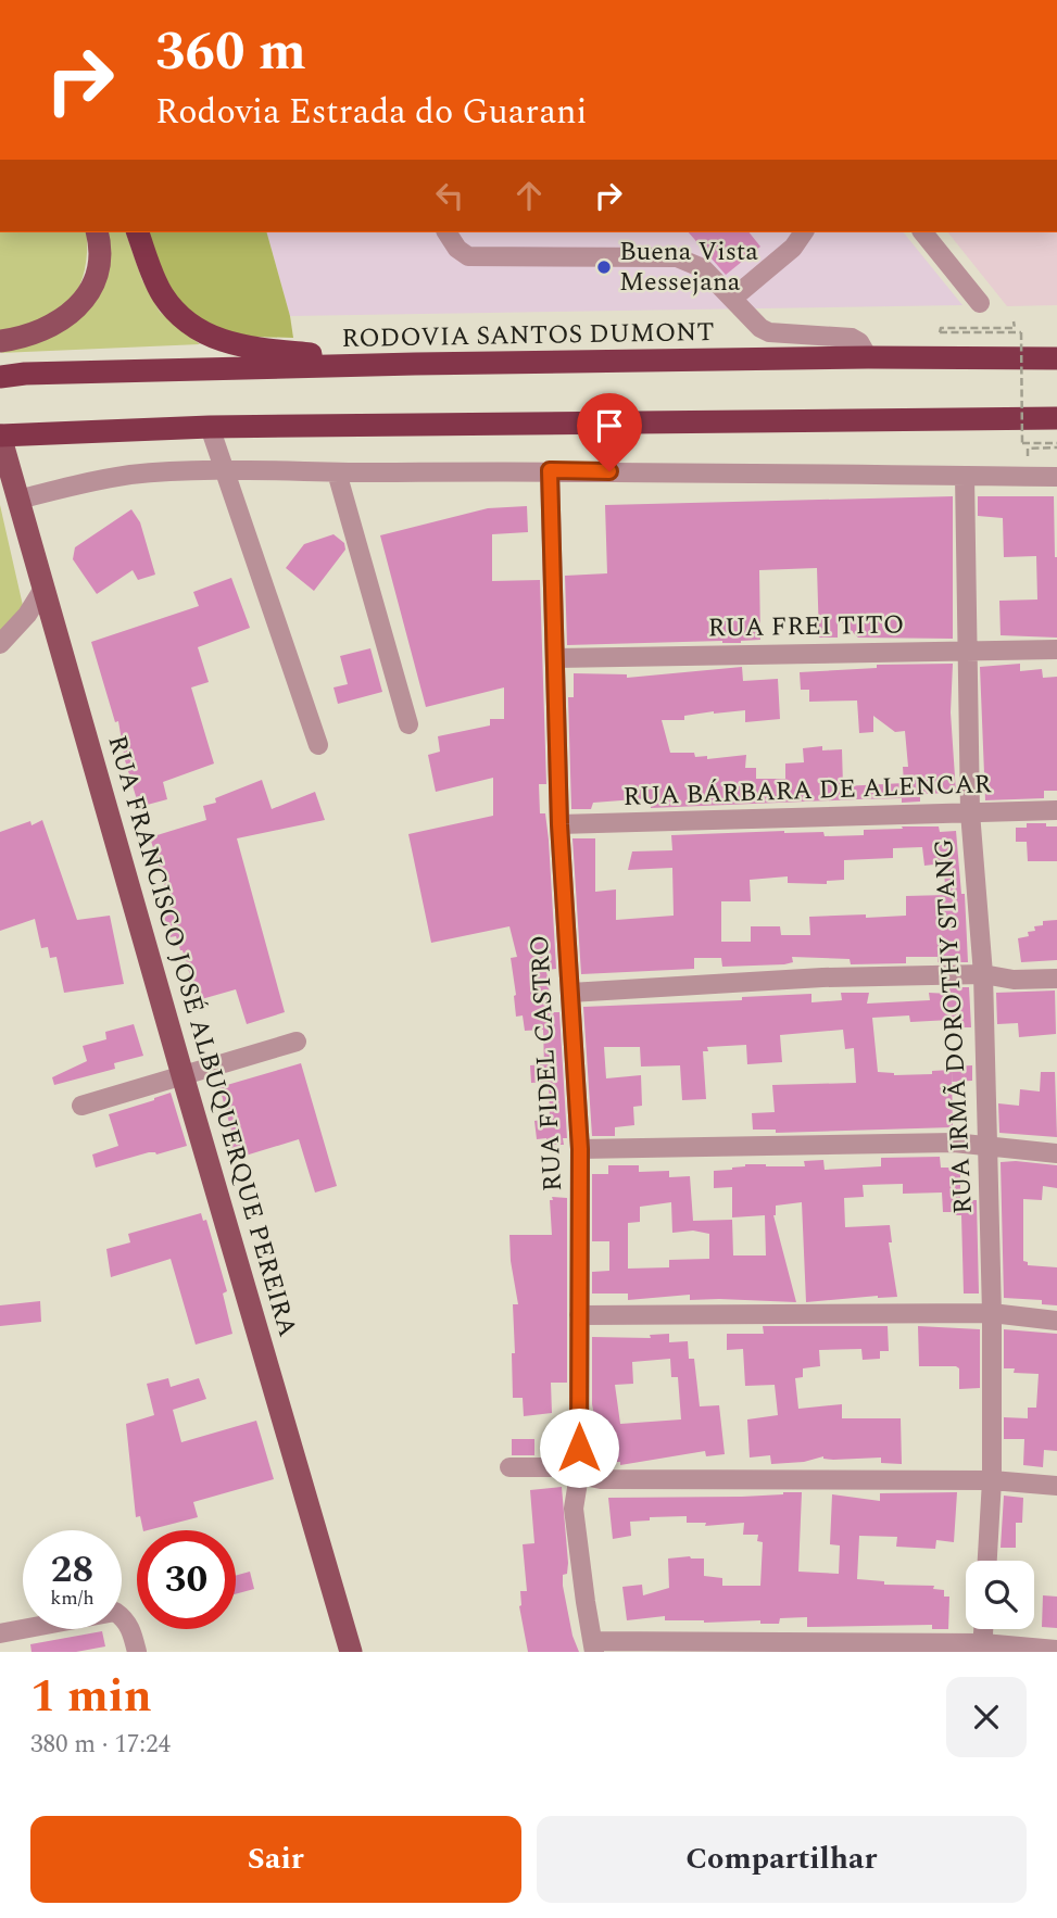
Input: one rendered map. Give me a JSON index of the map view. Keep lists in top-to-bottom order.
{
  "streets": {
    "highway": ["RODOVIA SANTOS DUMONT"],
    "main road": ["RUA FRANCISCO JOSÉ ALBUQUERQUE PEREIRA"],
    "street": [
      "RUA FREI TITO",
      "RUA BÁRBARA DE ALENCAR",
      "RUA IRMÃ DOROTHY STANG",
      "RUA FIDEL CASTRO"
    ]
  },
  "crossings": [
    ["RUA FREI TITO", "RUA IRMÃ DOROTHY STANG"],
    ["RUA FREI TITO", "RUA FIDEL CASTRO"],
    ["RUA BÁRBARA DE ALENCAR", "RUA IRMÃ DOROTHY STANG"],
    ["RUA BÁRBARA DE ALENCAR", "RUA FIDEL CASTRO"]
  ],
  "places": ["Buena Vista Messejana"],
  "page": {
    "turn": ["360 m", "Rodovia Estrada do Guarani"],
    "speed": "28 km/h",
    "limit": "30",
    "heading": ["1 min", "380 m · 17:24"],
    "buttons": ["Sair", "Compartilhar"]
  }
}
